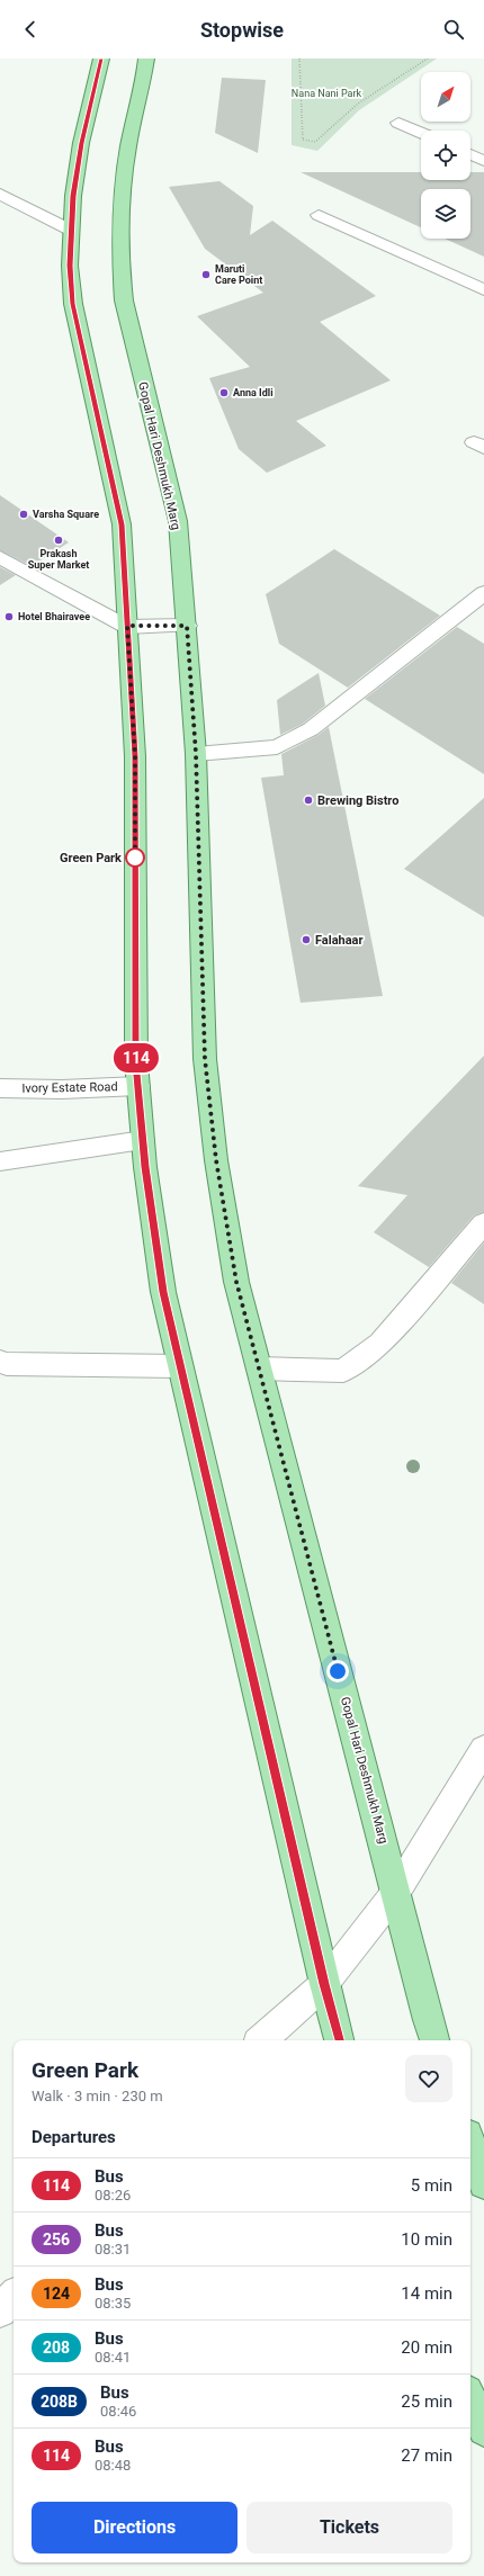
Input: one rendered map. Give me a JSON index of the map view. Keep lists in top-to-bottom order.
{
  "streets": {
    "main road": ["Gopal Hari Deshmukh Marg"],
    "street": ["Ivory Estate Road"]
  },
  "parks": ["Nana Nani Park"],
  "places": [
    "Maruti Care Point",
    "Anna Idli",
    "Varsha Square",
    "Prakash Super Market",
    "Hotel Bhairavee",
    "Brewing Bistro",
    "Green Park",
    "Falahaar"
  ],
  "lines": ["bus line 114"],
  "north": "top right",
  "page": {
    "header": "Stopwise",
    "on_map": "114",
    "heading": [
      ["Green Park", "Walk · 3 min · 230 m"],
      "Departures"
    ],
    "list": [
      {
        "mark": "114",
        "name": "Bus",
        "note": "08:26",
        "value": "5 min"
      },
      {
        "mark": "256",
        "name": "Bus",
        "note": "08:31",
        "value": "10 min"
      },
      {
        "mark": "124",
        "name": "Bus",
        "note": "08:35",
        "value": "14 min"
      },
      {
        "mark": "208",
        "name": "Bus",
        "note": "08:41",
        "value": "20 min"
      },
      {
        "mark": "208B",
        "name": "Bus",
        "note": "08:46",
        "value": "25 min"
      },
      {
        "mark": "114",
        "name": "Bus",
        "note": "08:48",
        "value": "27 min"
      }
    ],
    "buttons": ["Directions", "Tickets"]
  }
}
